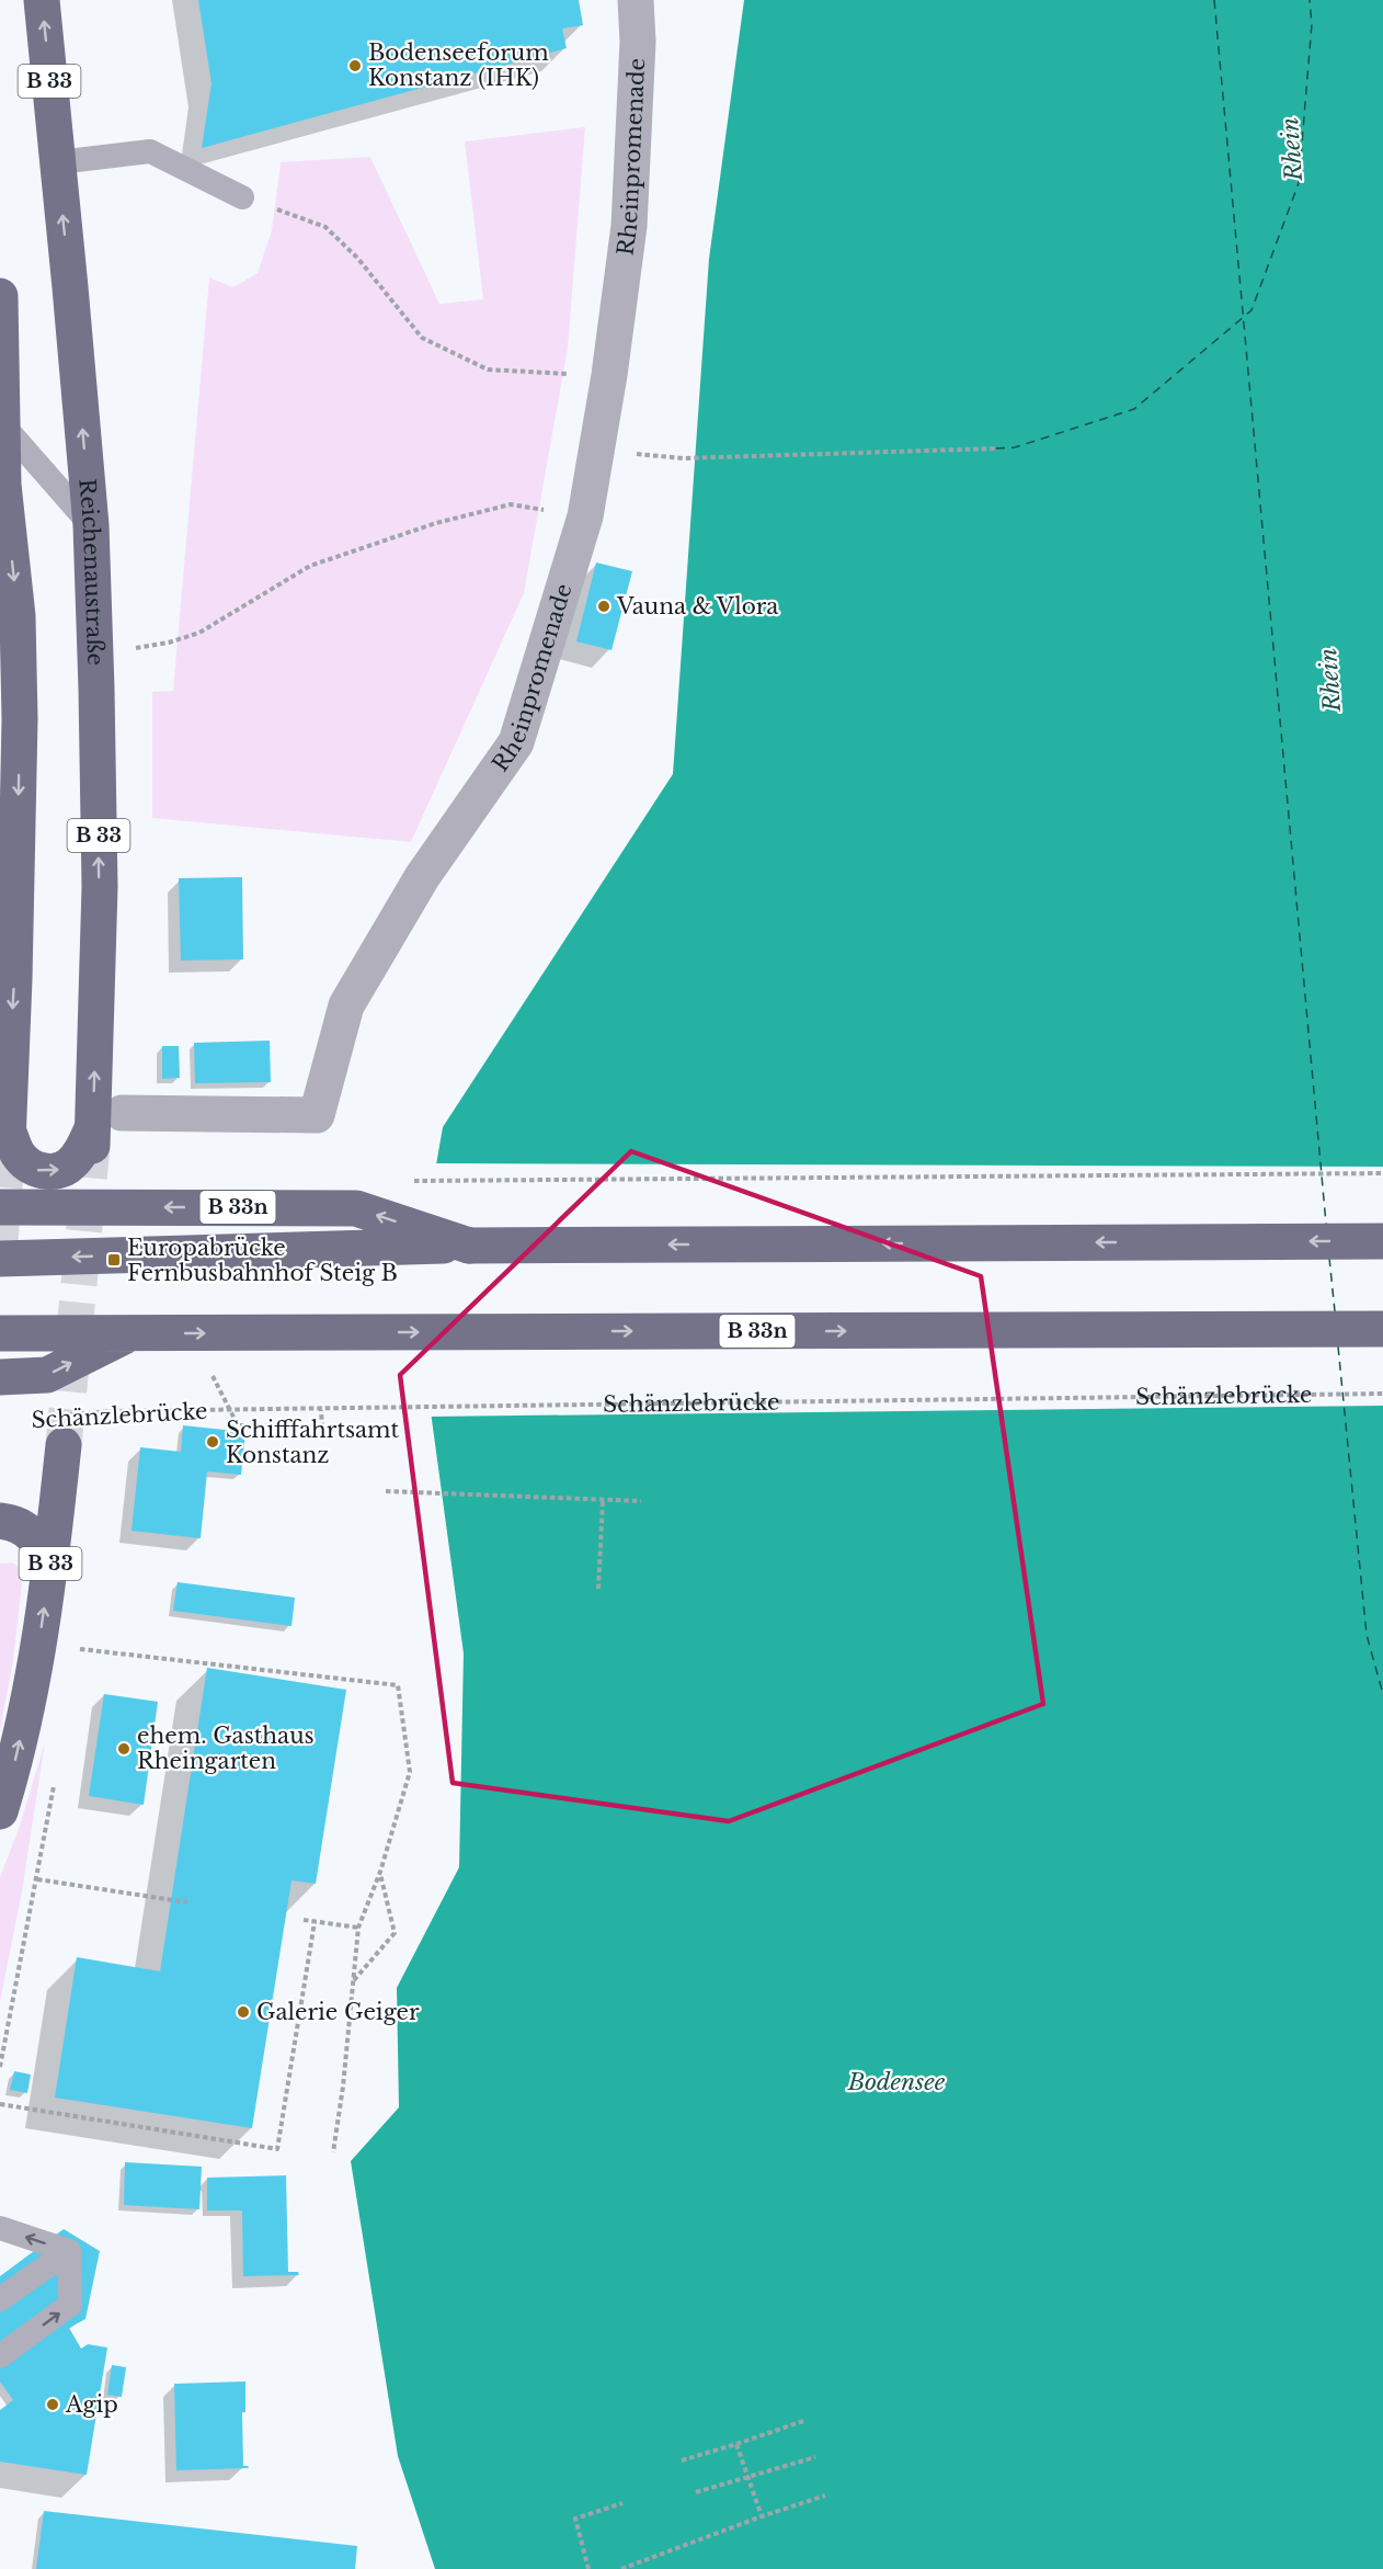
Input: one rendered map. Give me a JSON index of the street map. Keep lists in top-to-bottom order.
{
  "streets": {
    "main road": ["B 33", "Reichenaustraße", "B 33n"],
    "street": ["Rheinpromenade"],
    "path": ["Schänzlebrücke"]
  },
  "crossings": [
    ["B 33", "Schänzlebrücke"],
    ["Rheinpromenade", "Reichenaustraße"]
  ],
  "one_way": ["Reichenaustraße"],
  "water": ["Rhein", "Bodensee"],
  "places": {
    "other": [
      "Bodenseeforum Konstanz (IHK)",
      "Vauna & Vlora",
      "Schifffahrtsamt Konstanz",
      "ehem. Gasthaus Rheingarten",
      "Galerie Geiger",
      "Agip"
    ],
    "transit": ["Europabrücke Fernbusbahnhof Steig B"]
  }
}
